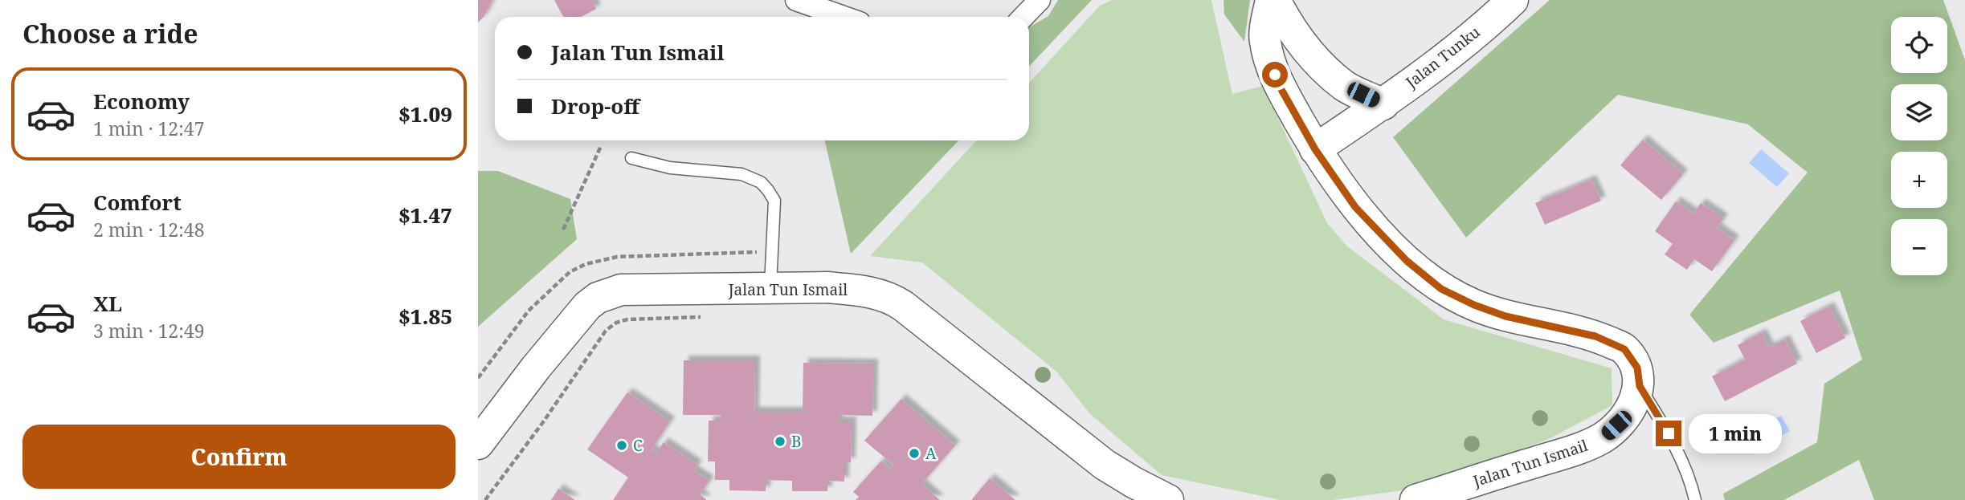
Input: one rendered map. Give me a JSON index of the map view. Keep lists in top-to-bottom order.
{
  "streets": {
    "street": ["Jalan Tunku", "Jalan Tun Ismail"]
  },
  "places": ["B", "C", "A"],
  "page": {
    "heading": "Choose a ride",
    "map_buttons": ["+", "−"],
    "banner": ["Jalan Tun Ismail", "Drop-off"],
    "list": [
      {
        "name": "Economy",
        "note": "1 min · 12:47",
        "value": "$1.09"
      },
      {
        "name": "Comfort",
        "note": "2 min · 12:48",
        "value": "$1.47"
      },
      {
        "name": "XL",
        "note": "3 min · 12:49",
        "value": "$1.85"
      }
    ],
    "buttons": "Confirm",
    "bubble": "1 min"
  }
}
